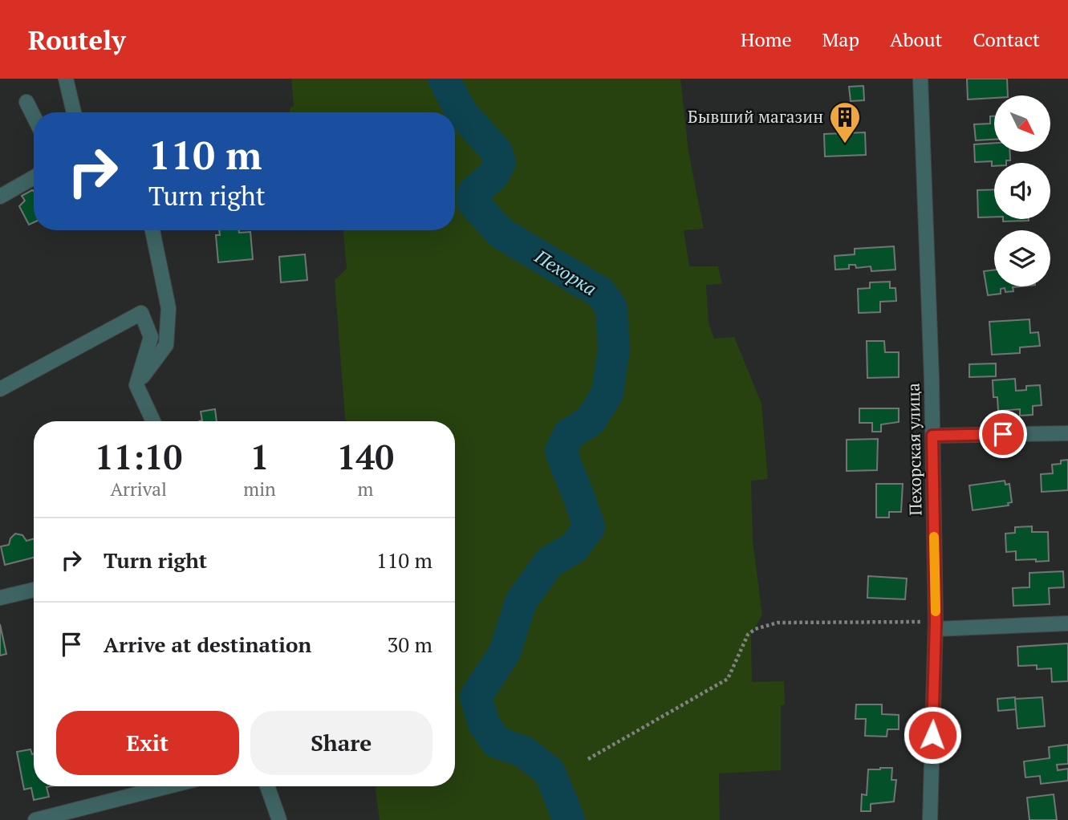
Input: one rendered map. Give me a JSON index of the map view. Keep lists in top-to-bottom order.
{
  "streets": {
    "street": ["Пехорская улица"]
  },
  "water": ["Пехорка"],
  "places": {
    "building": ["Бывший магазин"]
  },
  "north": "bottom right",
  "page": {
    "header": "Routely",
    "nav": [
      "Home",
      "Map",
      "About",
      "Contact"
    ],
    "turn": ["110 m", "Turn right"],
    "eta": [
      "11:10",
      "Arrival",
      "1",
      "min",
      "140",
      "m"
    ],
    "list": [
      {
        "name": "Turn right",
        "value": "110 m"
      },
      {
        "name": "Arrive at destination",
        "value": "30 m"
      }
    ],
    "buttons": ["Exit", "Share"]
  }
}
